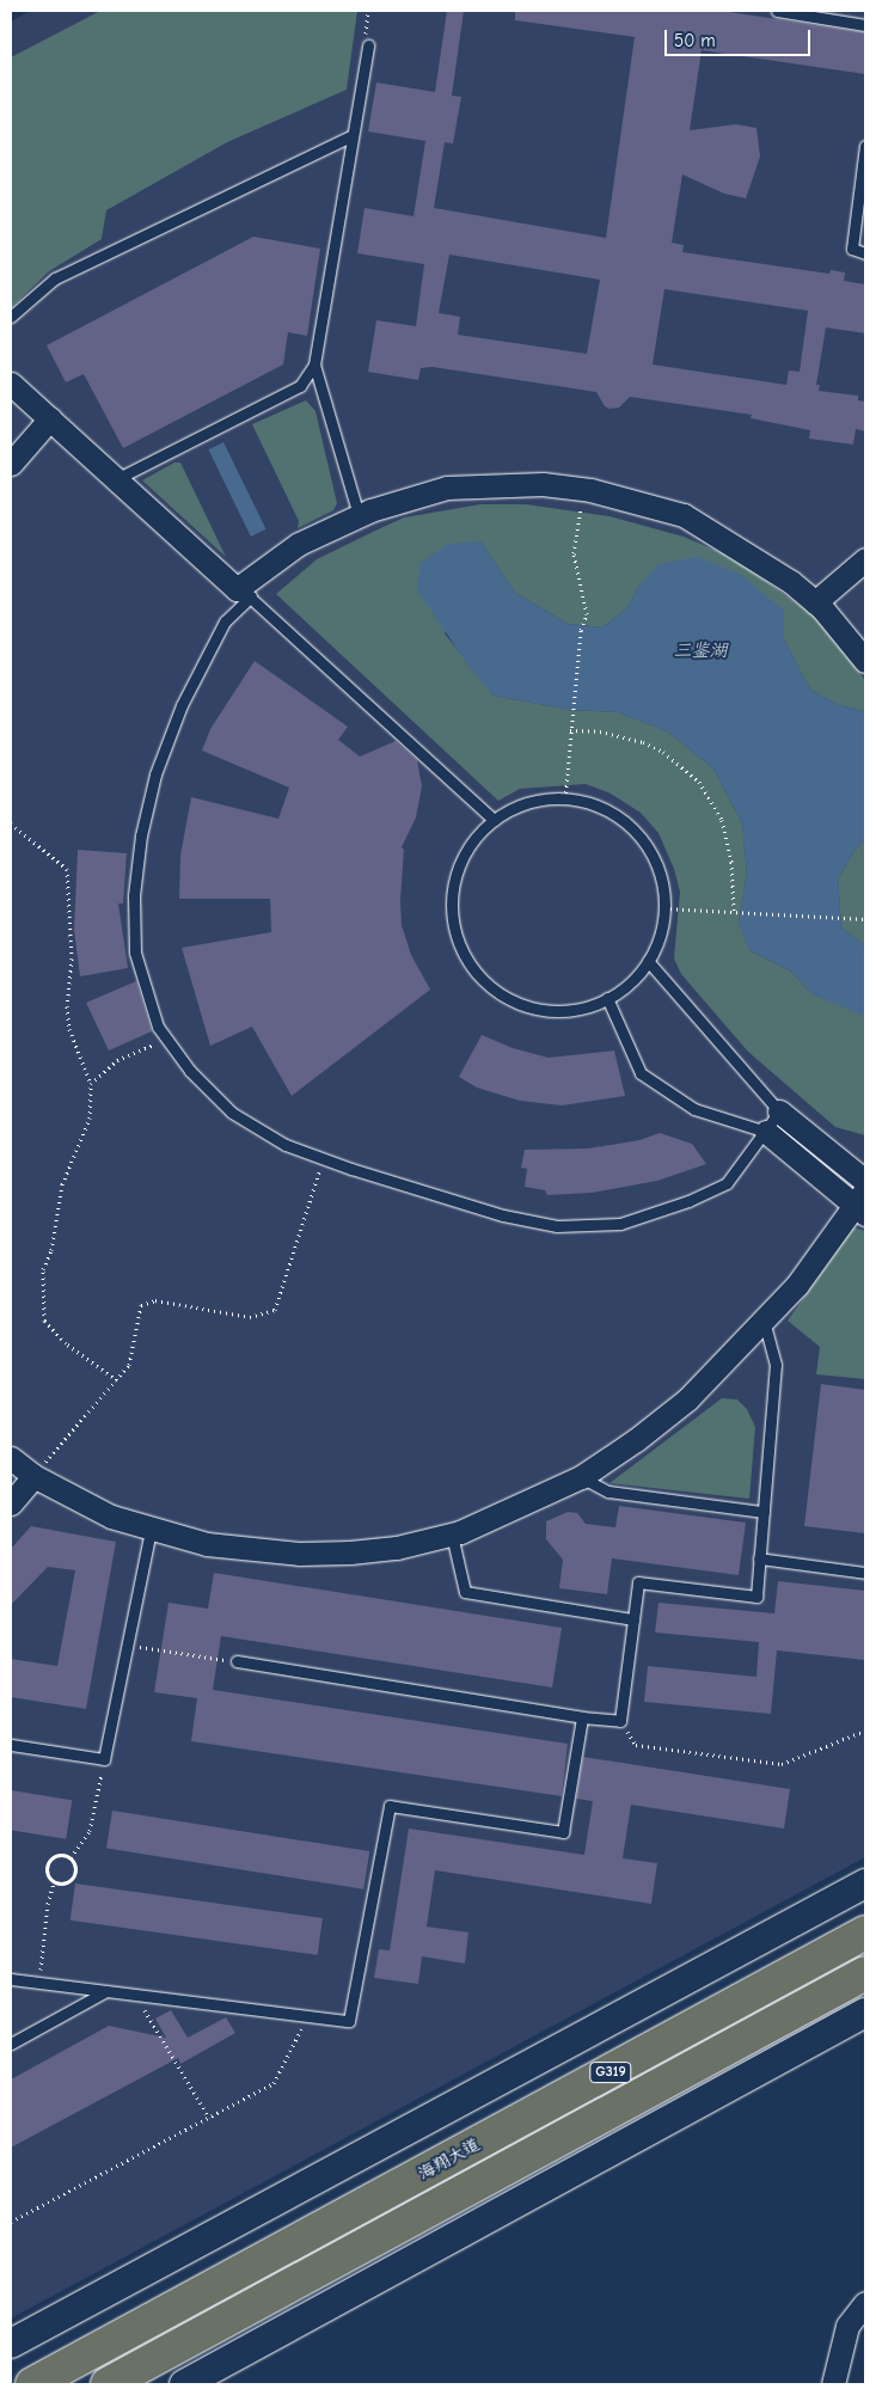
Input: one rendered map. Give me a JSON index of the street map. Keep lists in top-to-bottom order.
{
  "streets": {
    "highway": ["G319", "海翔大道"]
  },
  "water": ["三鉴湖"],
  "scale_bar": "50 m"
}
